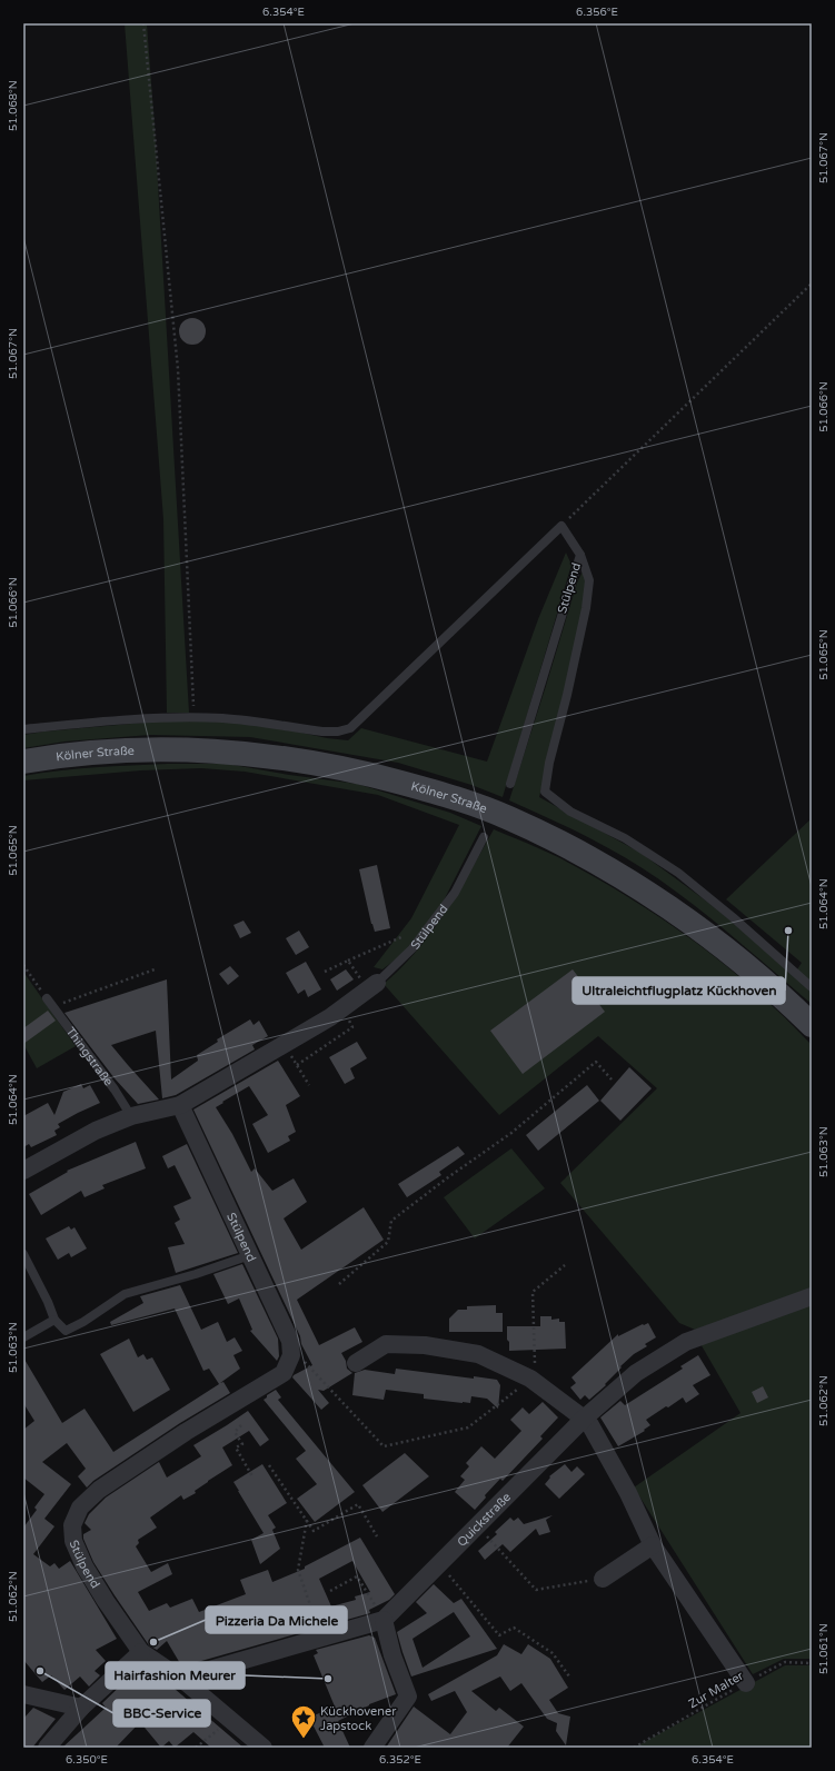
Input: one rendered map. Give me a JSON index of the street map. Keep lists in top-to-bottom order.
{
  "streets": {
    "main road": ["Kölner Straße"],
    "street": ["Stülpend", "Quickstraße"],
    "lane": ["Thingstraße"],
    "path": ["Zur Malter"]
  },
  "places": {
    "other": [
      "Ultraleichtflugplatz Kückhoven",
      "Pizzeria Da Michele",
      "BBC-Service",
      "Hairfashion Meurer"
    ],
    "place": ["Kückhovener Japstock"]
  },
  "coordinates": [
    "6.354°E",
    "6.356°E",
    "51.068°N",
    "51.067°N",
    "51.066°N",
    "51.065°N",
    "51.064°N",
    "51.063°N",
    "51.062°N",
    "51.061°N",
    "6.350°E",
    "6.352°E"
  ]
}
